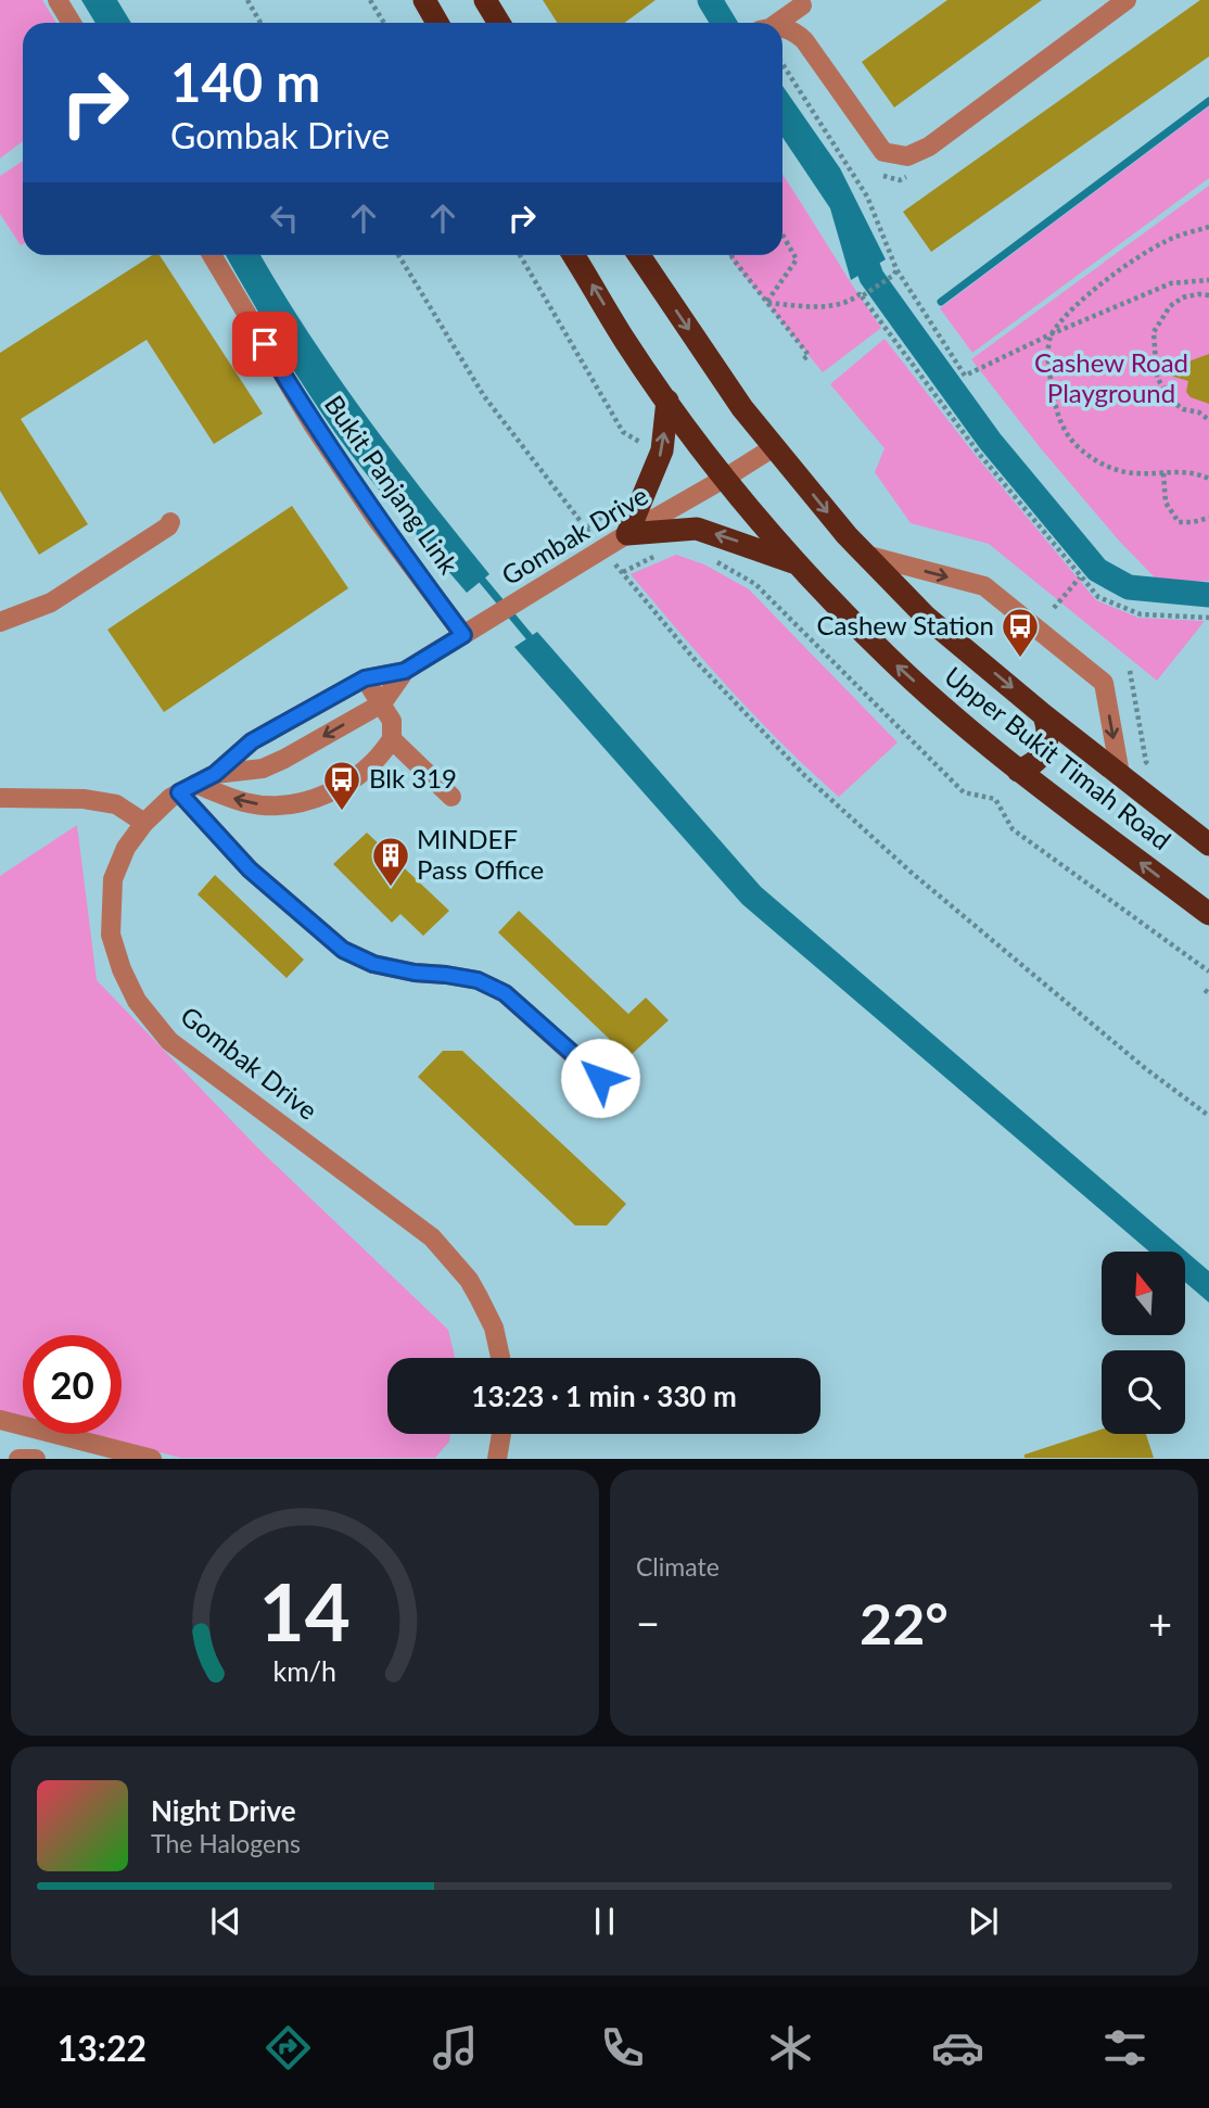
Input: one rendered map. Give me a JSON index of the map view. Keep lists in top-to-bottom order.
{
  "streets": {
    "highway": ["Upper Bukit Timah Road"],
    "street": ["Bukit Panjang Link", "Gombak Drive"]
  },
  "crossings": [
    ["Bukit Panjang Link", "Gombak Drive"],
    ["Gombak Drive", "Upper Bukit Timah Road"]
  ],
  "parks": ["Cashew Road Playground"],
  "places": {
    "bus stop": ["Cashew Station", "Blk 319"],
    "building": ["MINDEF Pass Office"]
  },
  "north": "top",
  "page": {
    "turn": ["140 m", "Gombak Drive"],
    "limit": "20",
    "trip": "13:23 · 1 min · 330 m",
    "tile": "Climate",
    "heat": ["−", "22°", "+"],
    "song": ["Night Drive", "The Halogens"],
    "tabs": "13:22",
    "gauge": ["14", "km/h"]
  }
}
